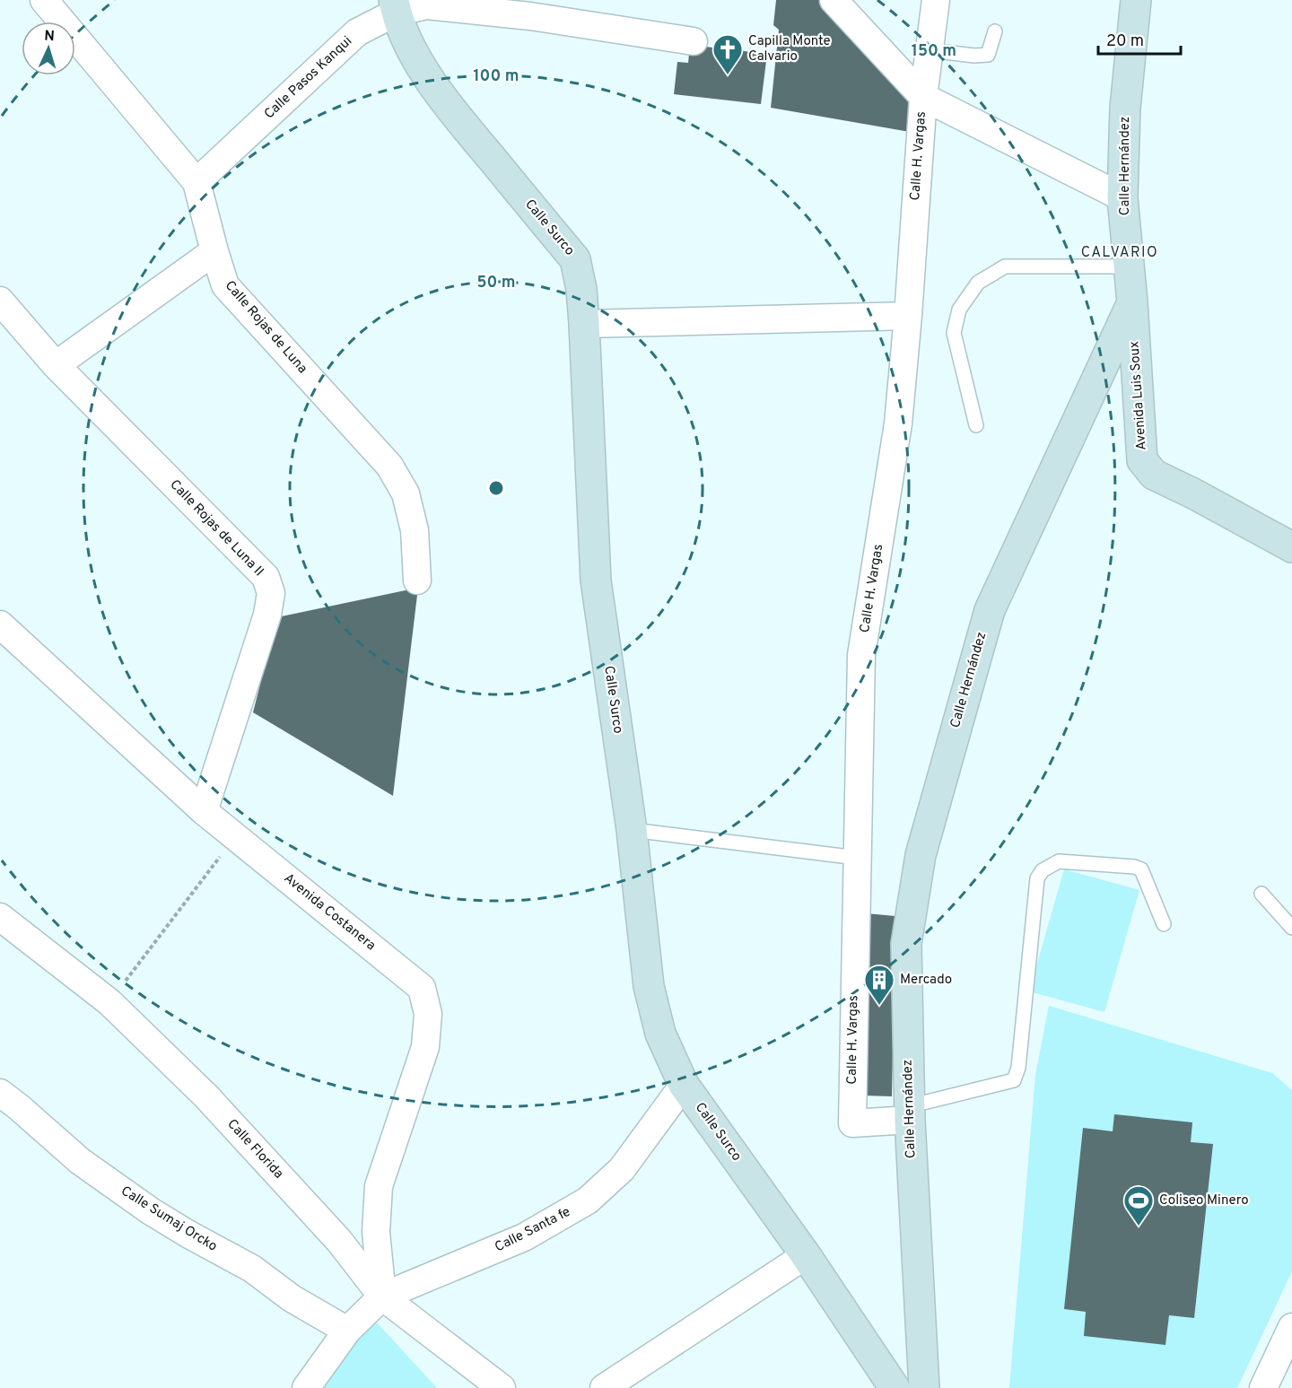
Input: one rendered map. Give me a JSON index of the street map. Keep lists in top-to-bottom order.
{
  "streets": {
    "main road": ["Calle Hernández", "Calle Surco", "Avenida Luis Soux"],
    "street": [
      "Calle Pasos Kanqui",
      "Calle H. Vargas",
      "Calle Rojas de Luna",
      "Calle Rojas de Luna II",
      "Avenida Costanera",
      "Calle Florida",
      "Calle Sumaj Orcko",
      "Calle Santa fe"
    ]
  },
  "crossings": [
    ["Calle Pasos Kanqui", "Calle Surco"],
    ["Calle Pasos Kanqui", "Calle Rojas de Luna"],
    ["Calle H. Vargas", "Calle Hernández"],
    ["Calle Hernández", "Avenida Luis Soux"],
    ["Calle Surco", "Calle Santa fe"],
    ["Calle Rojas de Luna II", "Avenida Costanera"],
    ["Avenida Costanera", "Calle Florida"],
    ["Avenida Costanera", "Calle Santa fe"],
    ["Calle Florida", "Calle Santa fe"],
    ["Calle Sumaj Orcko", "Calle Santa fe"]
  ],
  "districts": ["CALVARIO"],
  "places": {
    "church": ["Capilla Monte Calvario"],
    "building": ["Mercado"],
    "sports": ["Coliseo Minero"]
  },
  "scale_bar": "20 m",
  "north": "top",
  "rings": ["150 m", "100 m", "50 m"]
}
